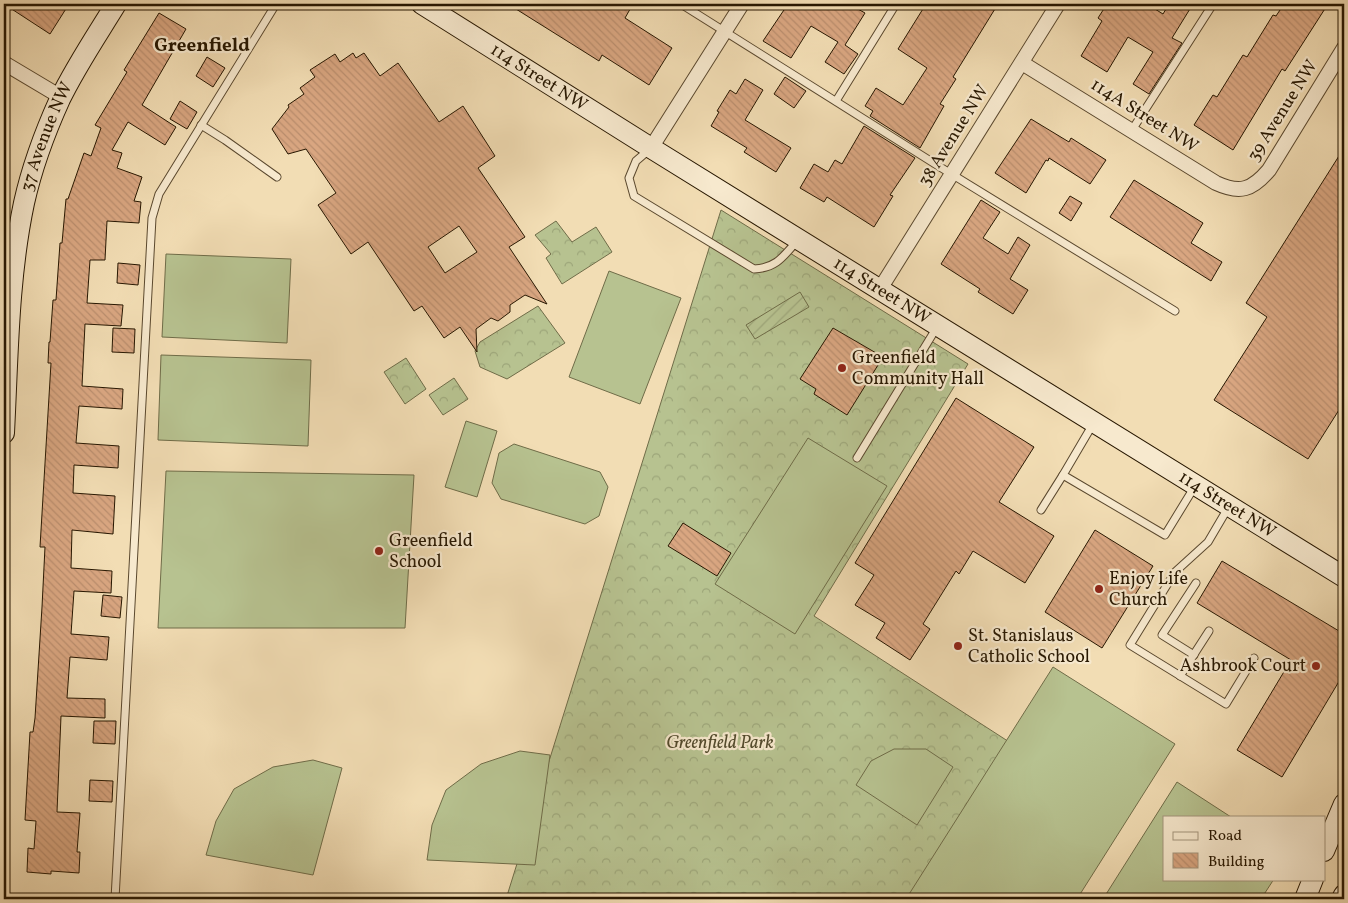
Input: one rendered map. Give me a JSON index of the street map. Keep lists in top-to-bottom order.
{
  "streets": {
    "street": [
      "114 Street NW",
      "39 Avenue NW",
      "114A Street NW",
      "38 Avenue NW",
      "37 Avenue NW"
    ]
  },
  "crossings": [
    ["114 Street NW", "38 Avenue NW"],
    ["39 Avenue NW", "114A Street NW"],
    ["114A Street NW", "38 Avenue NW"]
  ],
  "districts": ["Greenfield"],
  "parks": ["Greenfield Park"],
  "places": [
    "Greenfield Community Hall",
    "Greenfield School",
    "Enjoy Life Church",
    "St. Stanislaus Catholic School",
    "Ashbrook Court"
  ],
  "legend": ["Road", "Building"]
}
